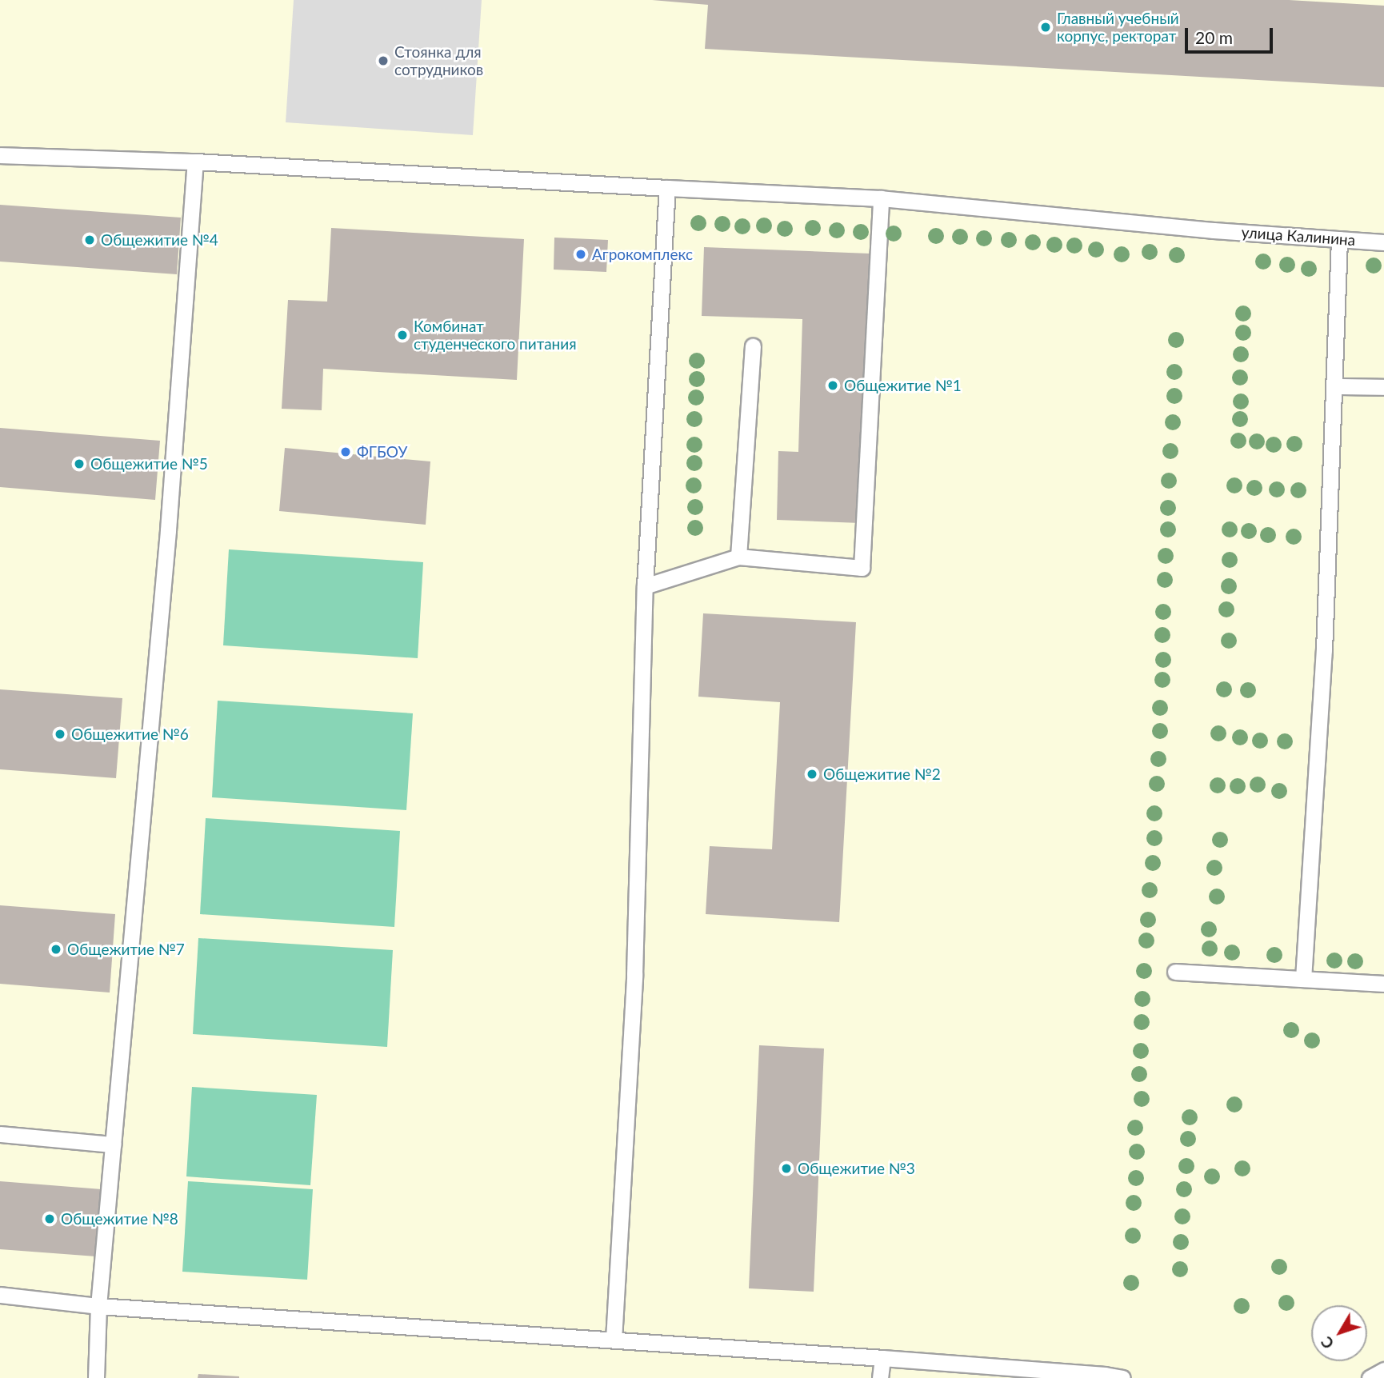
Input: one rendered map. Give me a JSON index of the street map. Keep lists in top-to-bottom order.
{
  "streets": {
    "lane": ["улица Калинина"]
  },
  "places": [
    "Главный учебный корпус, ректорат",
    "Стоянка для сотрудников",
    "Общежитие №4",
    "Агрокомплекс",
    "Комбинат студенческого питания",
    "Общежитие №1",
    "ФГБОУ",
    "Общежитие №5",
    "Общежитие №6",
    "Общежитие №2",
    "Общежитие №7",
    "Общежитие №3",
    "Общежитие №8"
  ],
  "scale_bar": "20 m",
  "north": "bottom left"
}
